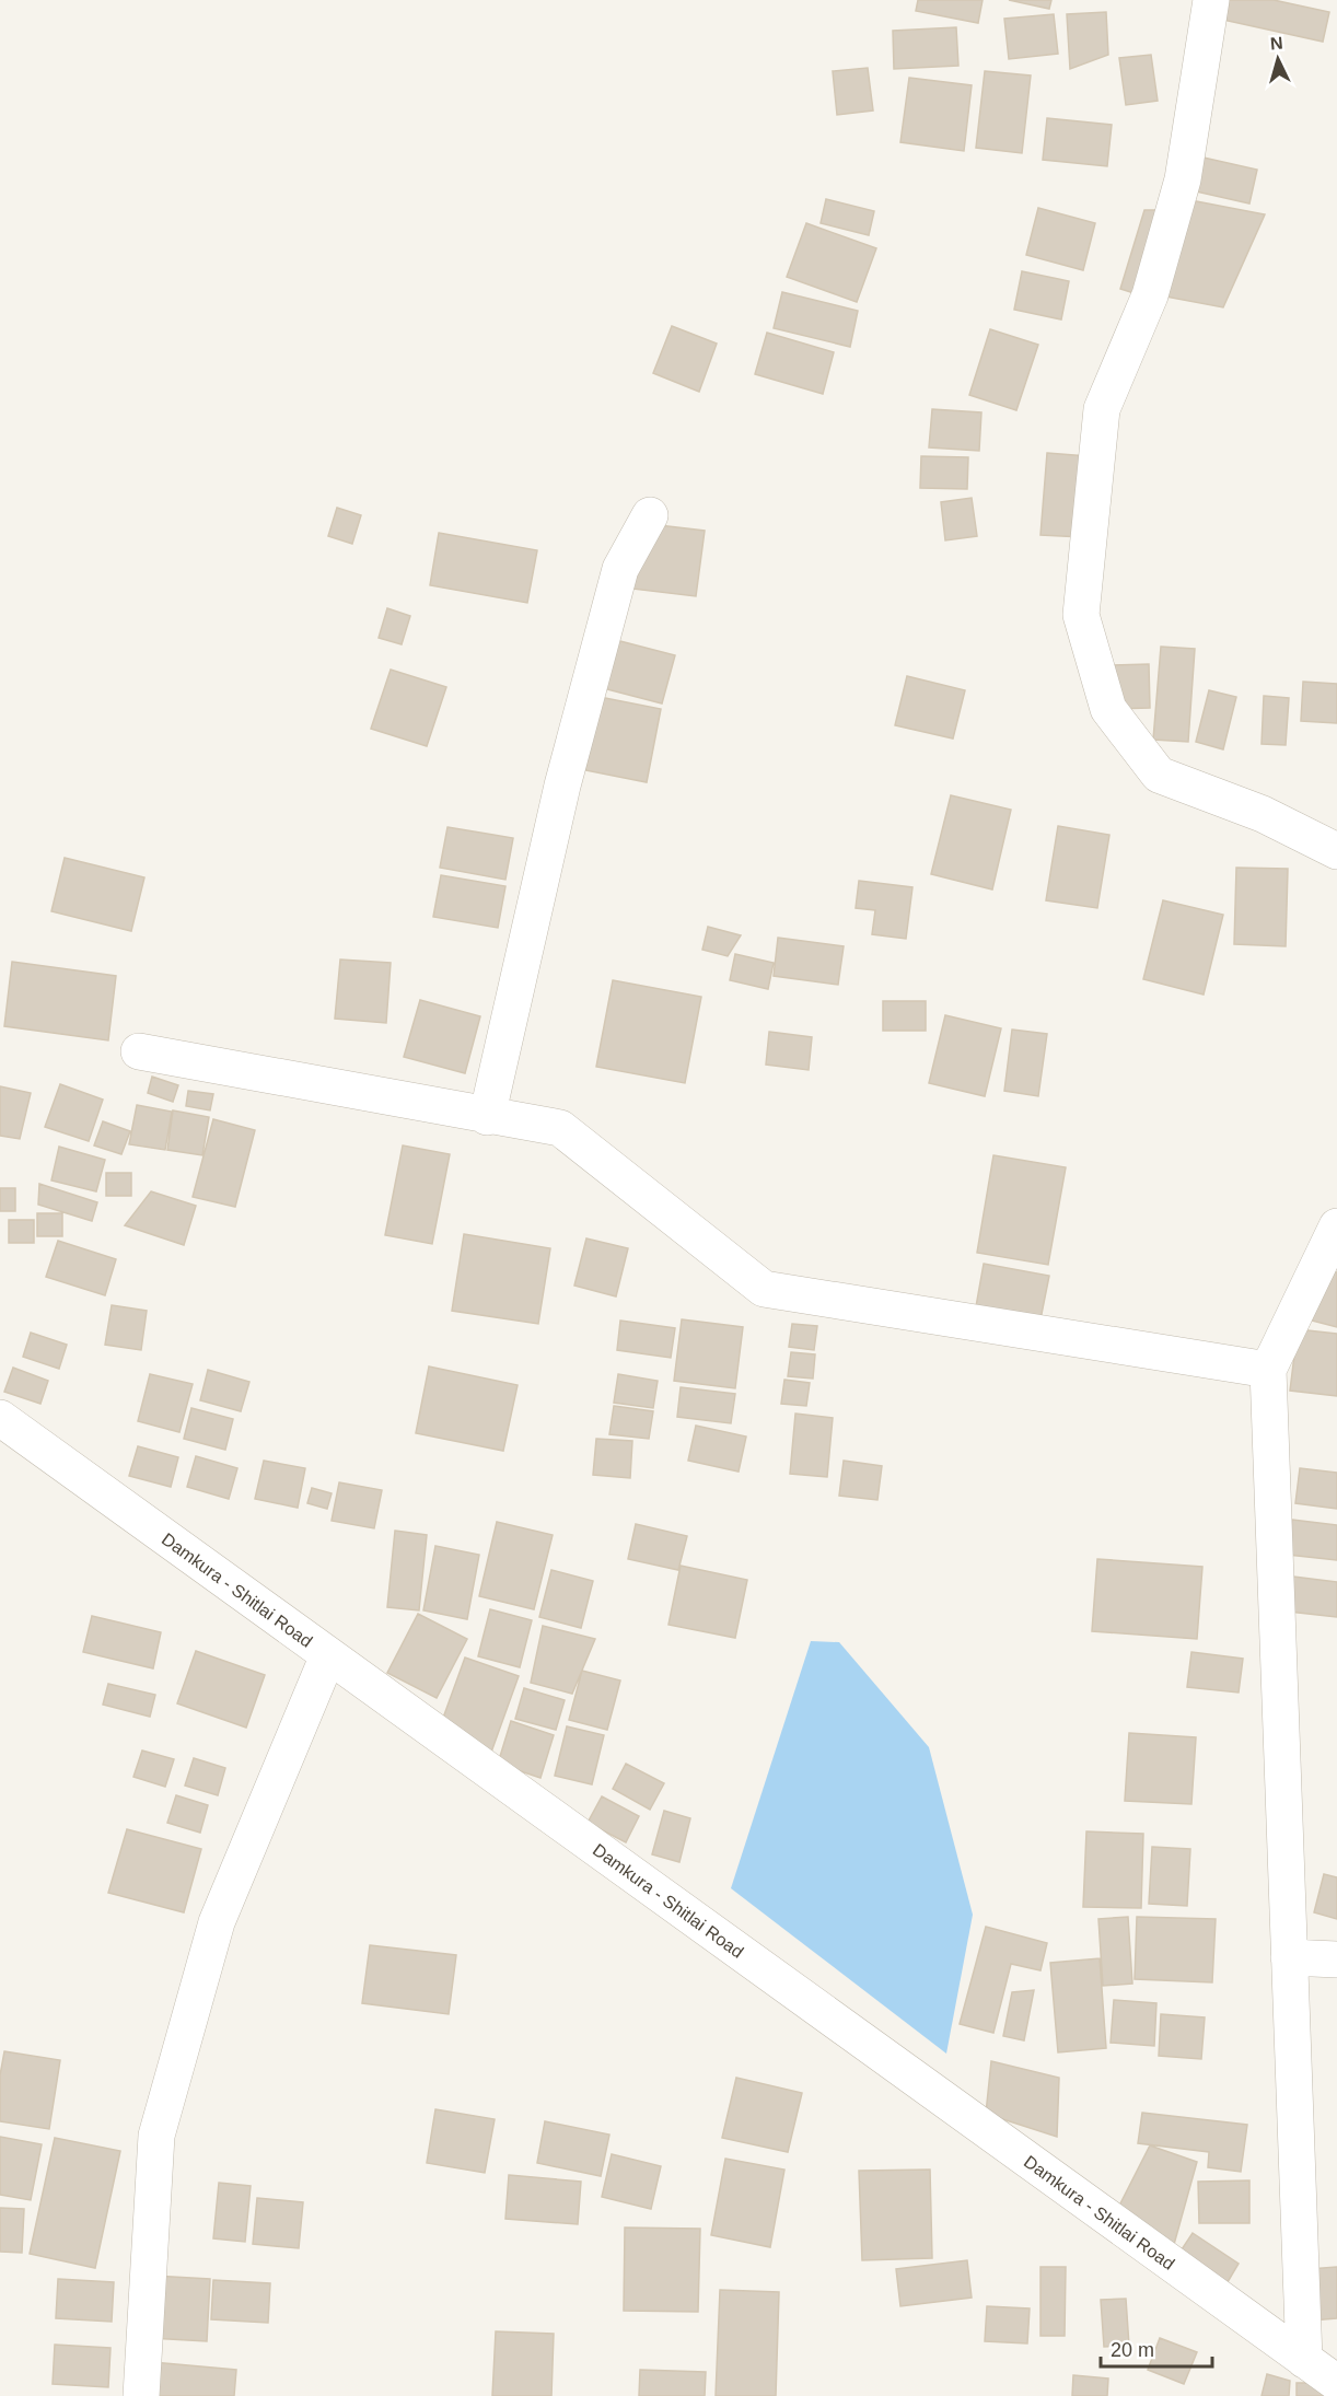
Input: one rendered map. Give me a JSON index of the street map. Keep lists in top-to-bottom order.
{
  "streets": {
    "street": ["Damkura - Shitlai Road"]
  },
  "scale_bar": "20 m",
  "north": "top"
}
